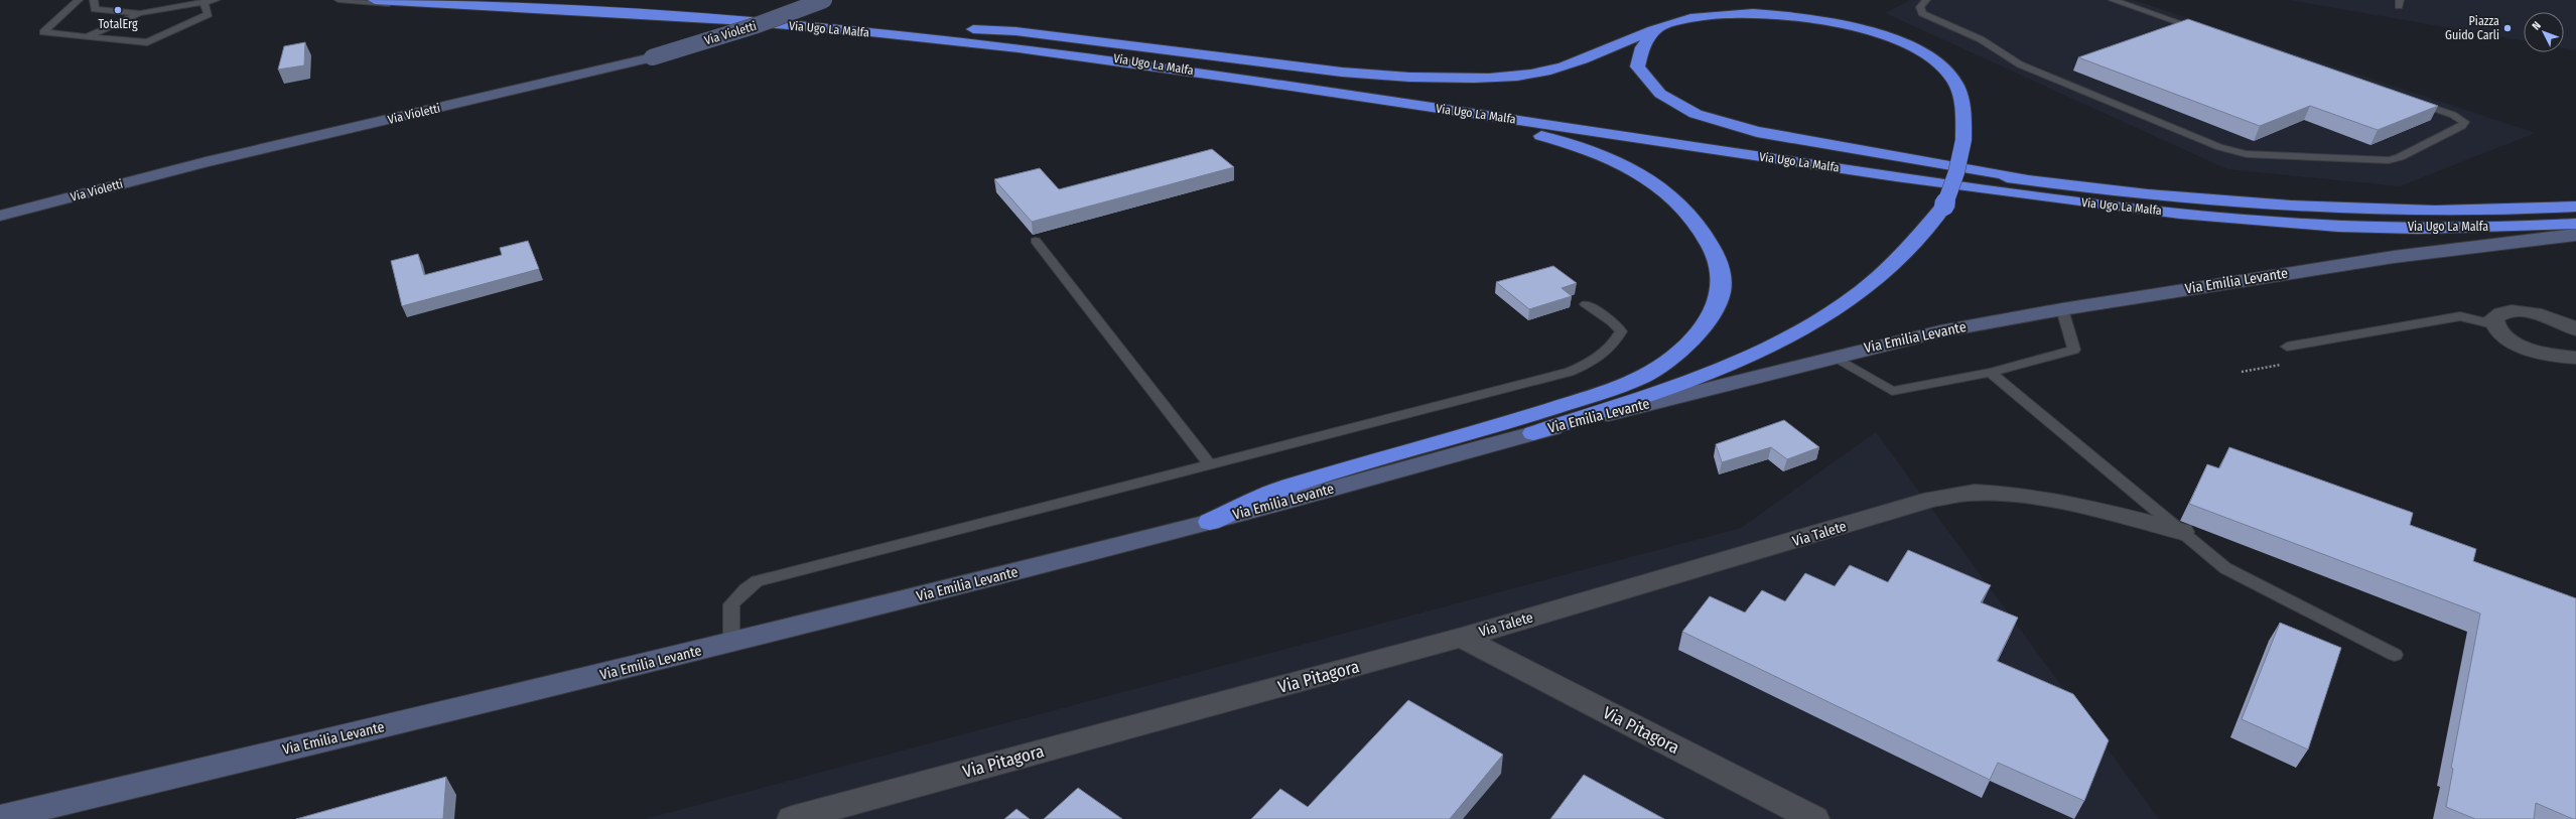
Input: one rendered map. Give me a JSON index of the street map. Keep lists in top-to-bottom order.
{
  "streets": {
    "highway": ["Via Ugo La Malfa"],
    "main road": ["Via Violetti", "Via Emilia Levante"],
    "street": ["Via Talete", "Via Pitagora"]
  },
  "crossings": [
    ["Via Talete", "Via Pitagora"]
  ],
  "places": ["TotalErg", "Piazza Guido Carli"],
  "north": "top left"
}
